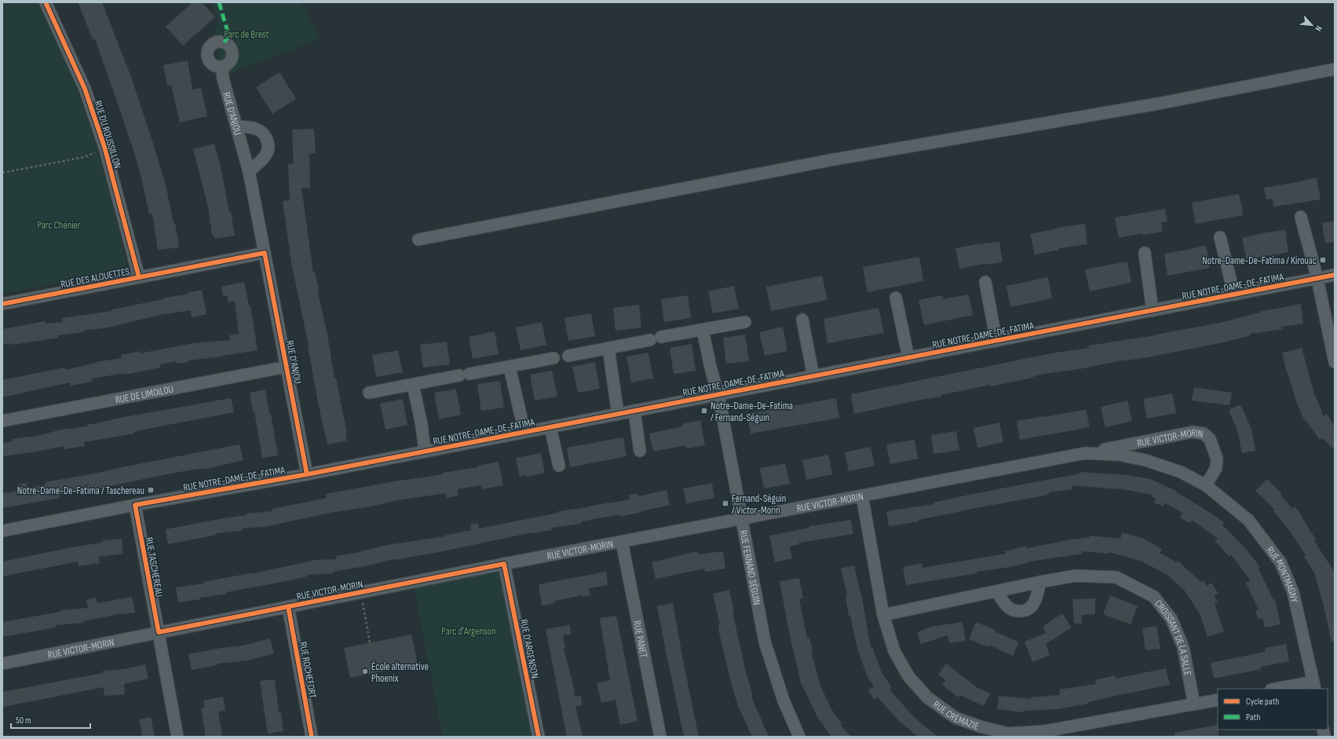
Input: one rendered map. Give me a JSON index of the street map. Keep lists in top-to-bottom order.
{
  "streets": {
    "street": [
      "RUE D'ANJOU",
      "RUE DU ROUSSILLON",
      "RUE DES ALOUETTES",
      "RUE NOTRE-DAME-DE-FATIMA",
      "RUE DE LIMOILOU",
      "RUE VICTOR-MORIN",
      "RUE TASCHEREAU",
      "RUE FERNAND SÉGUIN",
      "RUE MONTMAGNY",
      "CROISSANT DE LA SALLE",
      "RUE PANET",
      "RUE D'ARGENSON",
      "RUE ROCHEFORT",
      "RUE CRÉMAZIE"
    ]
  },
  "crossings": [
    ["RUE D'ANJOU", "RUE DES ALOUETTES"],
    ["RUE D'ANJOU", "RUE NOTRE-DAME-DE-FATIMA"],
    ["RUE D'ANJOU", "RUE DE LIMOILOU"],
    ["RUE DU ROUSSILLON", "RUE DES ALOUETTES"],
    ["RUE NOTRE-DAME-DE-FATIMA", "RUE TASCHEREAU"],
    ["RUE NOTRE-DAME-DE-FATIMA", "RUE FERNAND SÉGUIN"],
    ["RUE VICTOR-MORIN", "RUE TASCHEREAU"],
    ["RUE VICTOR-MORIN", "RUE FERNAND SÉGUIN"],
    ["RUE VICTOR-MORIN", "RUE MONTMAGNY"],
    ["RUE VICTOR-MORIN", "RUE PANET"],
    ["RUE VICTOR-MORIN", "RUE D'ARGENSON"],
    ["RUE VICTOR-MORIN", "RUE ROCHEFORT"],
    ["RUE VICTOR-MORIN", "RUE CRÉMAZIE"],
    ["CROISSANT DE LA SALLE", "RUE CRÉMAZIE"]
  ],
  "parks": ["Parc de Brest", "Parc Chénier", "Parc d'Argenson"],
  "places": {
    "transit": [
      "Notre-Dame-De-Fatima / Kirouac",
      "Notre-Dame-De-Fatima / Fernand-Séguin",
      "Notre-Dame-De-Fatima / Taschereau",
      "Fernand-Séguin / Victor-Morin"
    ],
    "other": ["École alternative Phoenix"]
  },
  "legend": ["Cycle path", "Path"],
  "scale_bar": "50 m",
  "north": "bottom right"
}
